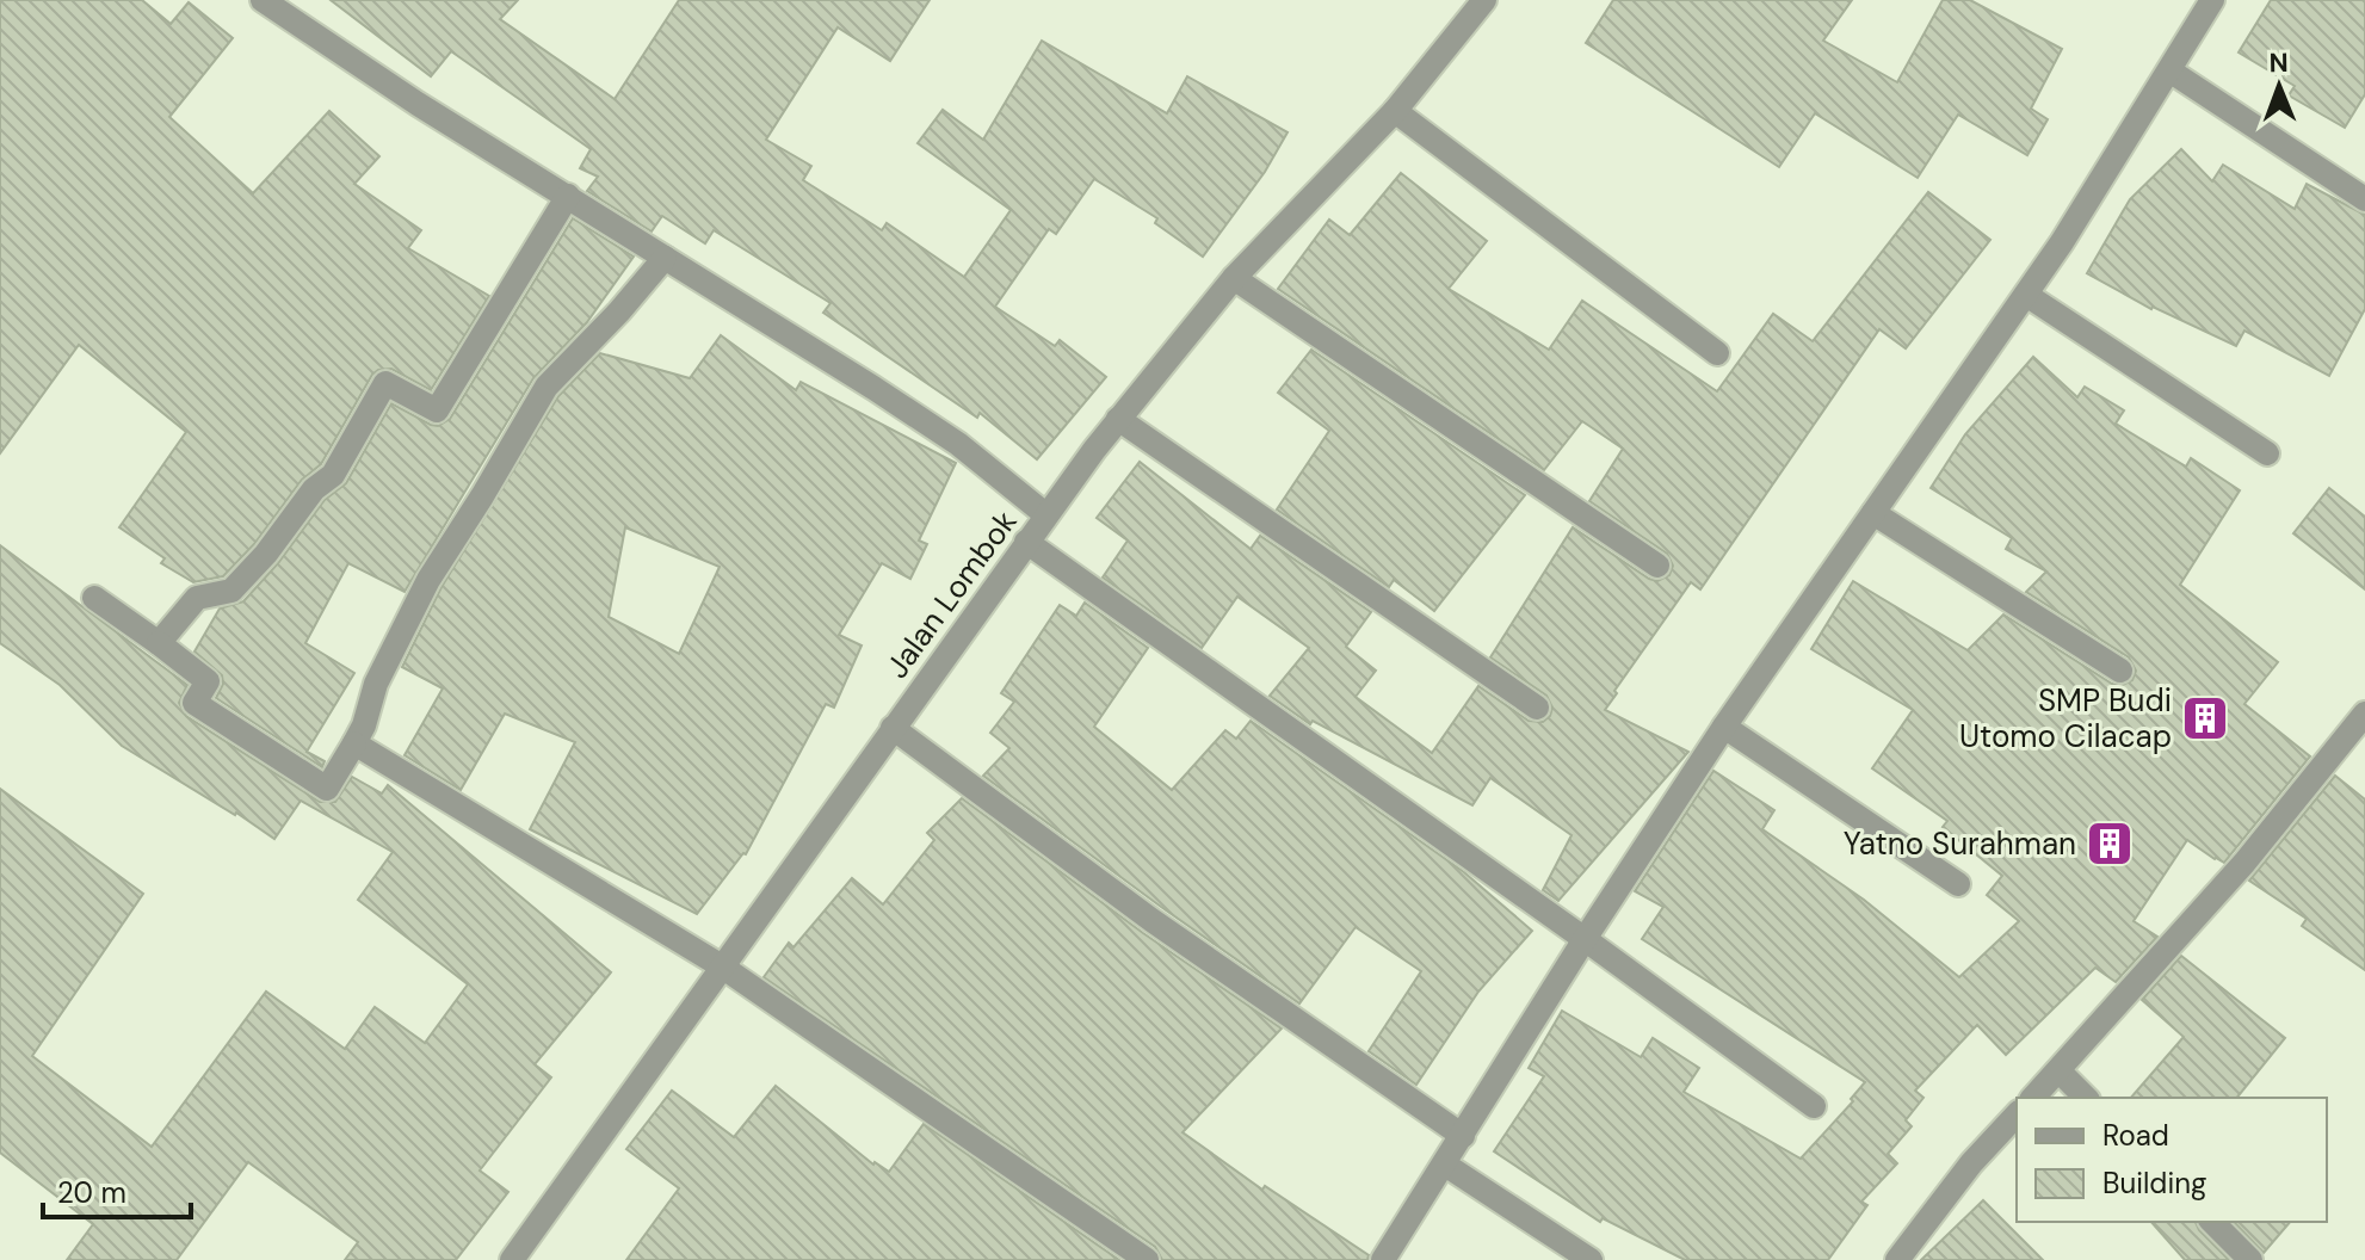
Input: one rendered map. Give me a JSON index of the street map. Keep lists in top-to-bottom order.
{
  "streets": {
    "street": ["Jalan Lombok"]
  },
  "places": {
    "building": ["SMP Budi Utomo Cilacap", "Yatno Surahman"]
  },
  "legend": ["Road", "Building"],
  "scale_bar": "20 m",
  "north": "top"
}
